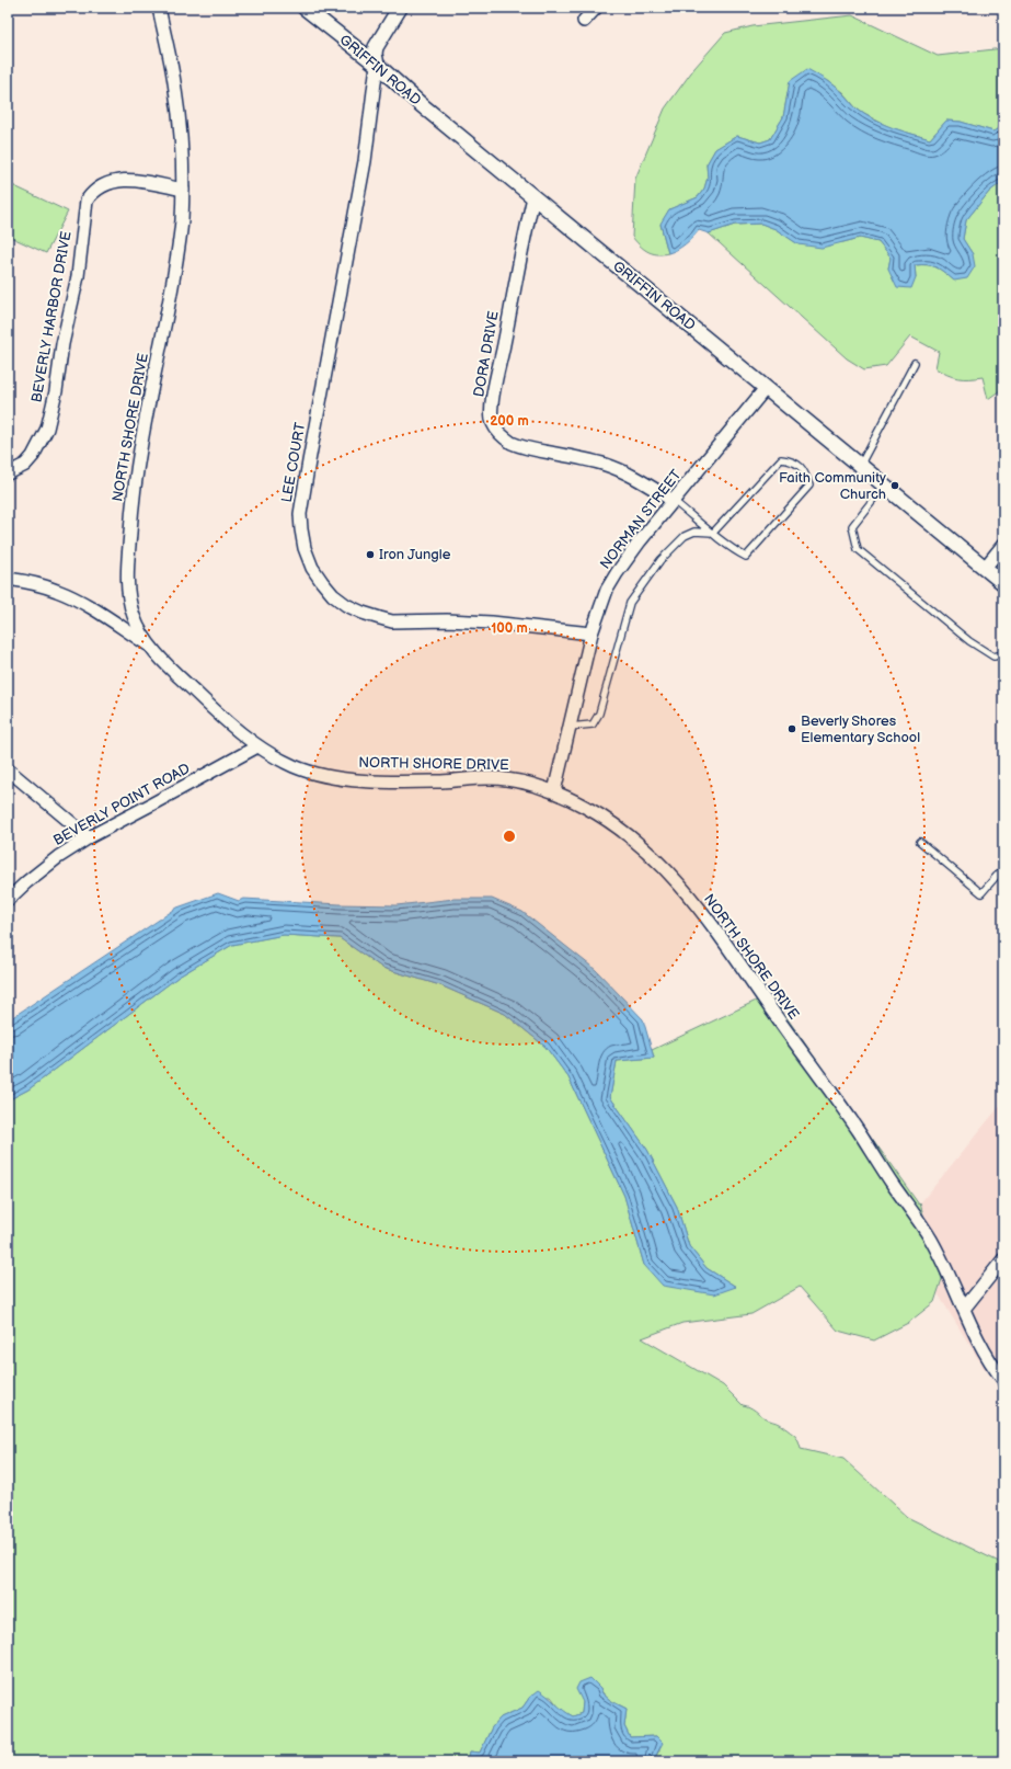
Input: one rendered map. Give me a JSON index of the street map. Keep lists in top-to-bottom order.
{
  "streets": {
    "street": [
      "GRIFFIN ROAD",
      "BEVERLY HARBOR DRIVE",
      "DORA DRIVE",
      "NORTH SHORE DRIVE",
      "LEE COURT",
      "NORMAN STREET",
      "BEVERLY POINT ROAD"
    ]
  },
  "crossings": [
    ["GRIFFIN ROAD", "DORA DRIVE"],
    ["GRIFFIN ROAD", "LEE COURT"],
    ["GRIFFIN ROAD", "NORMAN STREET"],
    ["BEVERLY HARBOR DRIVE", "NORTH SHORE DRIVE"],
    ["DORA DRIVE", "NORMAN STREET"],
    ["NORTH SHORE DRIVE", "NORMAN STREET"],
    ["NORTH SHORE DRIVE", "BEVERLY POINT ROAD"],
    ["LEE COURT", "NORMAN STREET"]
  ],
  "places": ["Faith Community Church", "Iron Jungle", "Beverly Shores Elementary School"],
  "rings": ["200 m", "100 m"]
}
